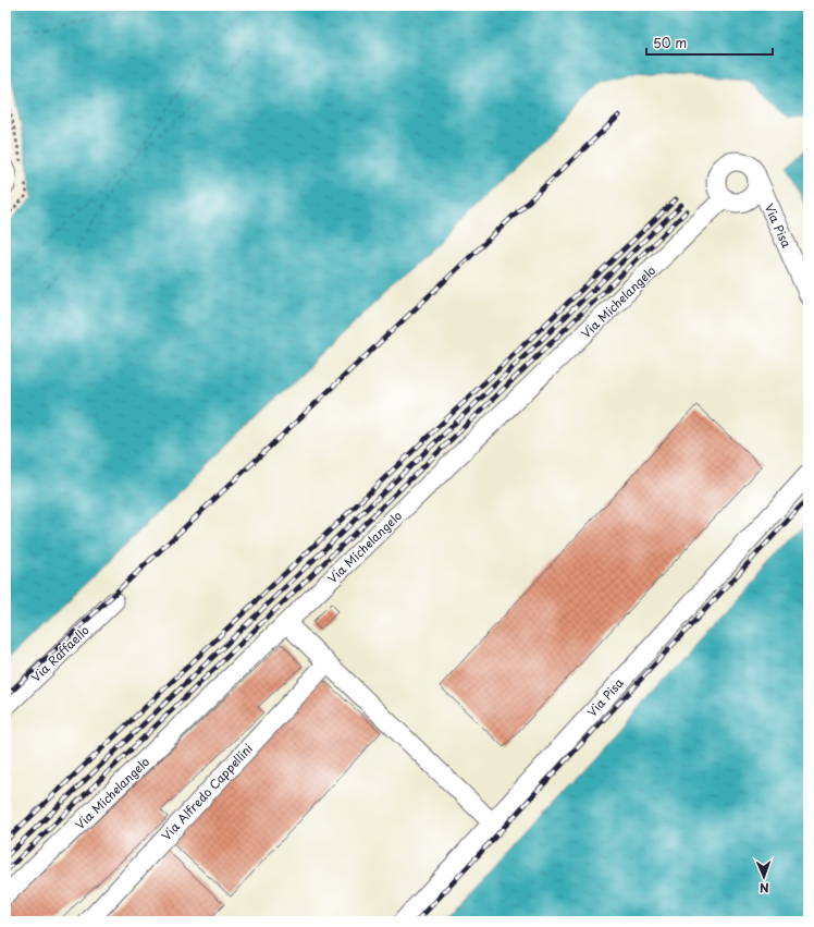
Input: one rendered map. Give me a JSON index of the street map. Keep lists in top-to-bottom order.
{
  "streets": {
    "lane": [
      "Via Pisa",
      "Via Michelangelo",
      "Via Raffaello",
      "Via Alfredo Cappellini"
    ]
  },
  "crossings": [
    ["Via Pisa", "Via Michelangelo"]
  ],
  "scale_bar": "50 m",
  "north": "bottom"
}
